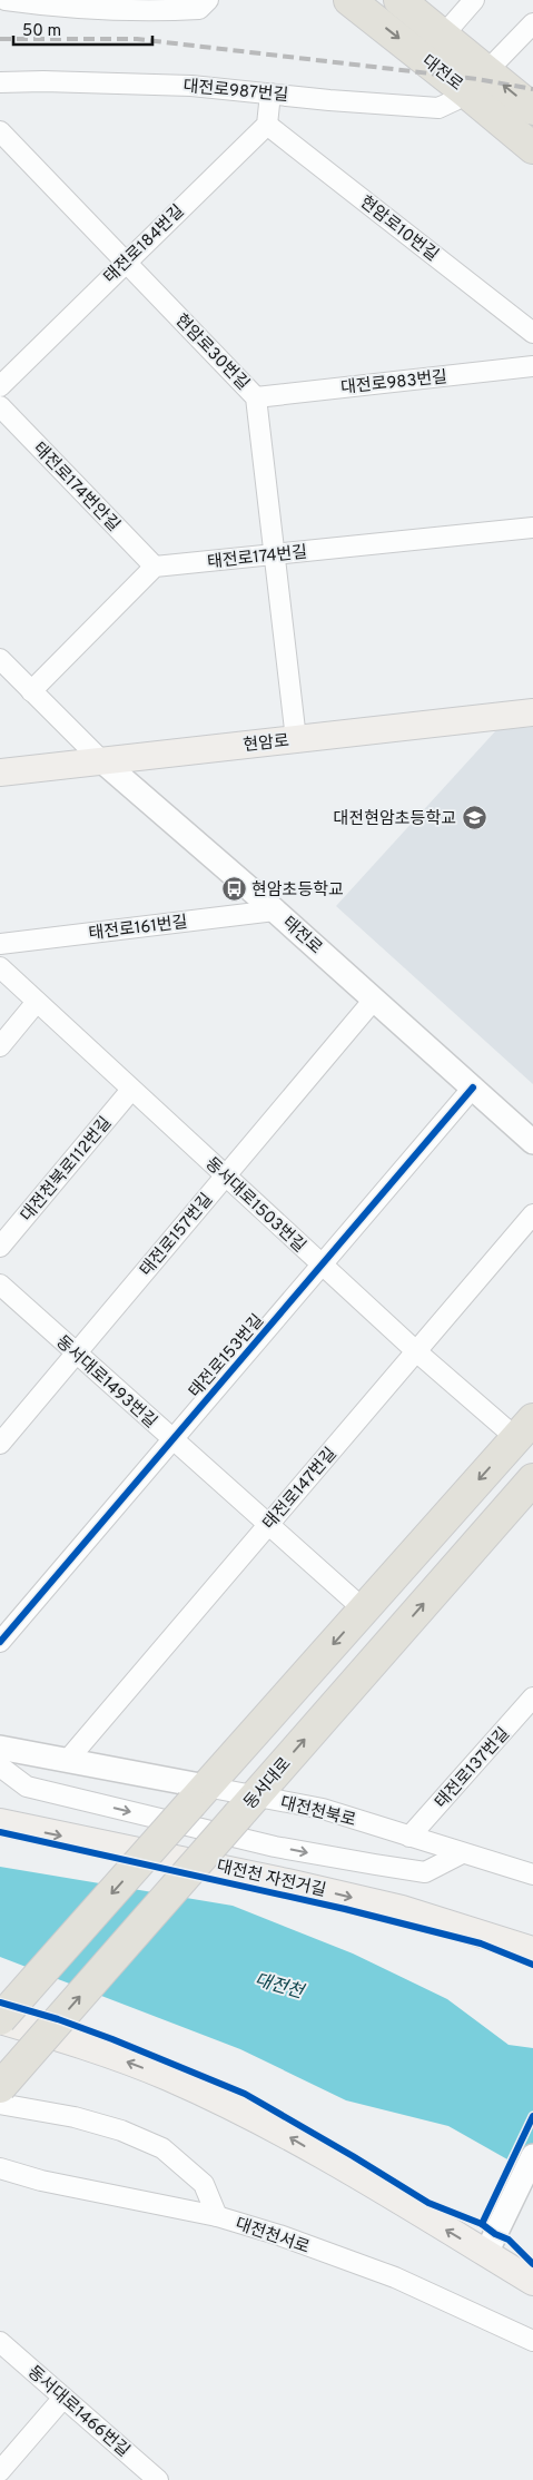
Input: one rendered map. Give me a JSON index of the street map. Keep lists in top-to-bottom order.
{
  "streets": {
    "main road": ["대전로", "현암로", "동서대로"],
    "street": [
      "대전로987번길",
      "현암로10번길",
      "태전로184번길",
      "현암로30번길",
      "대전로983번길",
      "태전로174번안길",
      "태전로174번길",
      "태전로161번길",
      "태전로",
      "대전천북로112번길",
      "동서대로1503번길",
      "태전로157번길",
      "태전로153번길",
      "동서대로1493번길",
      "태전로147번길",
      "태전로137번길",
      "대전천북로",
      "대전천서로",
      "동서대로1466번길"
    ],
    "cycle path": ["대전천 자전거길"]
  },
  "crossings": [
    ["대전로", "대전로987번길"],
    ["현암로10번길", "태전로184번길"],
    ["태전로184번길", "현암로30번길"],
    ["현암로30번길", "대전로983번길"],
    ["현암로30번길", "태전로174번길"],
    ["현암로30번길", "현암로"],
    ["태전로174번안길", "태전로174번길"],
    ["현암로", "태전로"],
    ["태전로161번길", "태전로"],
    ["태전로", "태전로157번길"],
    ["태전로", "태전로153번길"],
    ["대전천북로112번길", "동서대로1503번길"],
    ["동서대로1503번길", "태전로157번길"],
    ["동서대로1503번길", "태전로153번길"],
    ["동서대로1503번길", "태전로147번길"],
    ["태전로157번길", "동서대로1493번길"],
    ["태전로153번길", "동서대로1493번길"],
    ["동서대로1493번길", "태전로147번길"],
    ["태전로147번길", "대전천북로"],
    ["태전로137번길", "대전천북로"],
    ["동서대로", "대전천북로"]
  ],
  "water": ["대전천"],
  "places": {
    "school or university": ["대전현암초등학교"],
    "bus stop": ["현암초등학교"]
  },
  "scale_bar": "50 m"
}
